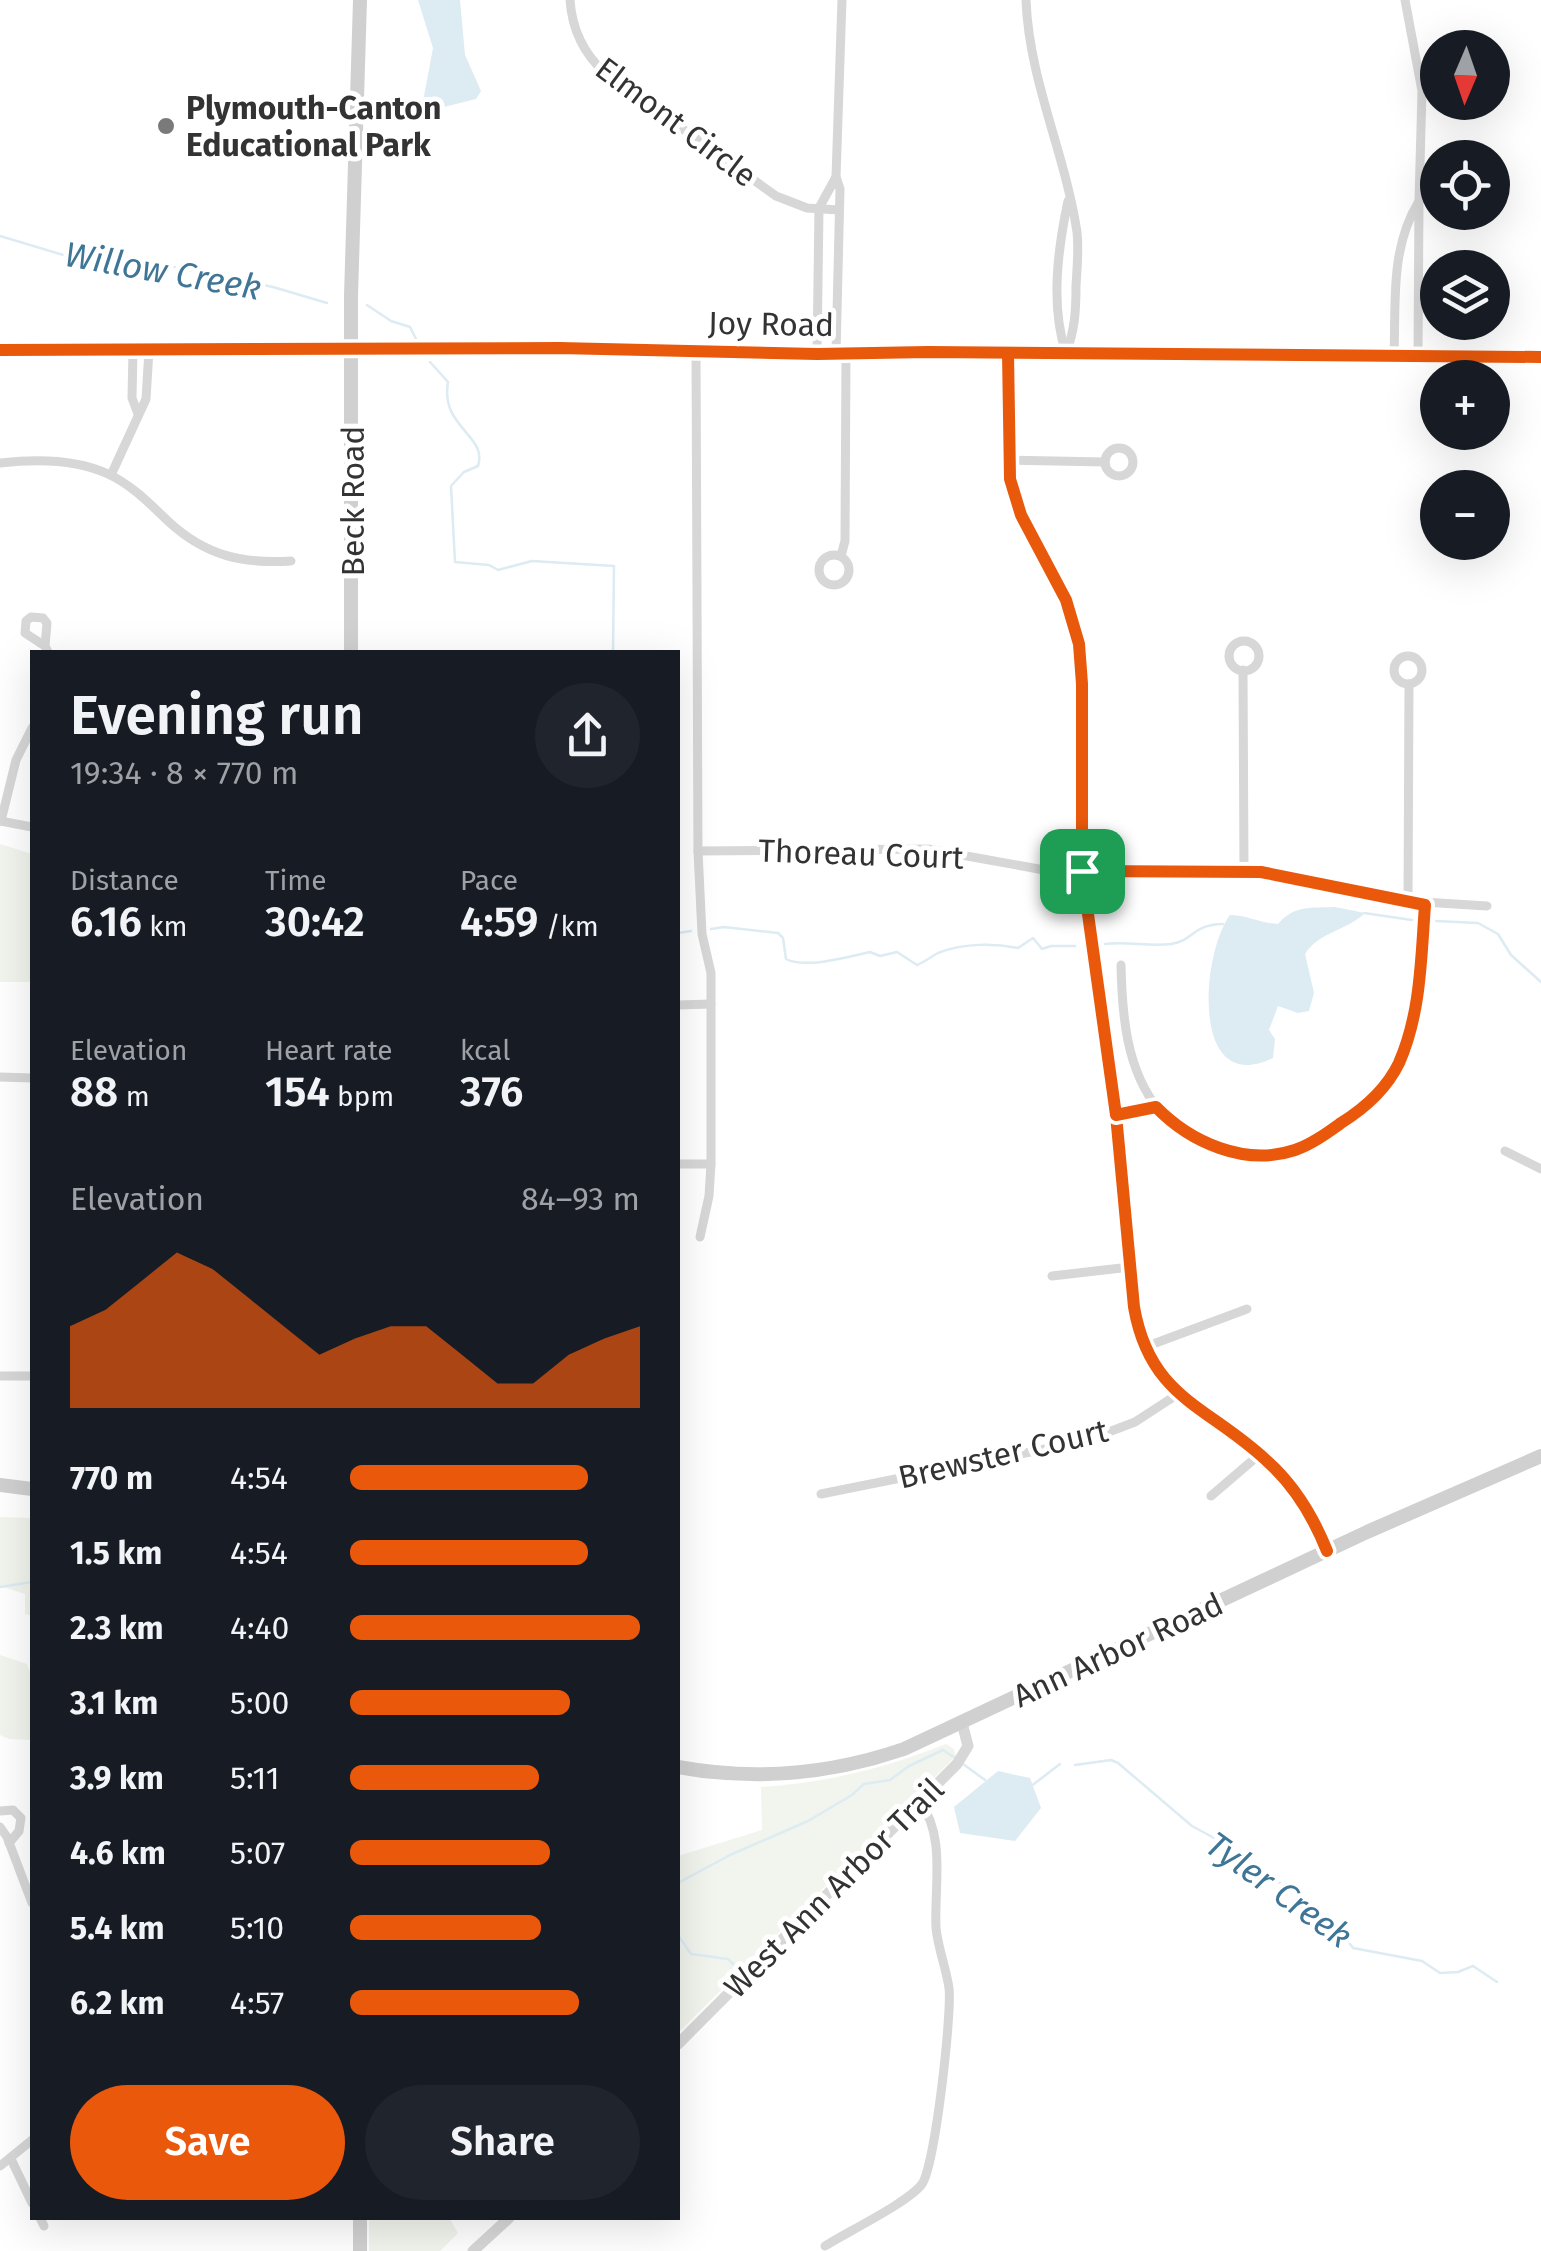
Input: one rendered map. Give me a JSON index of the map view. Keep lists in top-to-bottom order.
{
  "streets": {
    "main road": ["Beck Road", "Ann Arbor Road"],
    "street": [
      "Elmont Circle",
      "Joy Road",
      "Thoreau Court",
      "Brewster Court",
      "West Ann Arbor Trail"
    ]
  },
  "crossings": [
    ["Joy Road", "Beck Road"],
    ["Ann Arbor Road", "West Ann Arbor Trail"]
  ],
  "water": ["Willow Creek", "Tyler Creek"],
  "places": ["Plymouth-Canton Educational Park"],
  "north": "bottom",
  "page": {
    "map_buttons": ["+", "−"],
    "heading": ["Evening run", "19:34 · 8 × 770 m"],
    "stats": [
      ["Distance", "6.16 km"],
      ["Time", "30:42"],
      ["Pace", "4:59 /km"],
      ["Elevation", "88 m"],
      ["Heart rate", "154 bpm"],
      ["kcal", "376"]
    ],
    "chart": ["Elevation", "84–93 m"],
    "list": [
      {
        "name": "770 m",
        "note": "4:54"
      },
      {
        "name": "1.5 km",
        "note": "4:54"
      },
      {
        "name": "2.3 km",
        "note": "4:40"
      },
      {
        "name": "3.1 km",
        "note": "5:00"
      },
      {
        "name": "3.9 km",
        "note": "5:11"
      },
      {
        "name": "4.6 km",
        "note": "5:07"
      },
      {
        "name": "5.4 km",
        "note": "5:10"
      },
      {
        "name": "6.2 km",
        "note": "4:57"
      }
    ],
    "buttons": ["Save", "Share"]
  }
}
